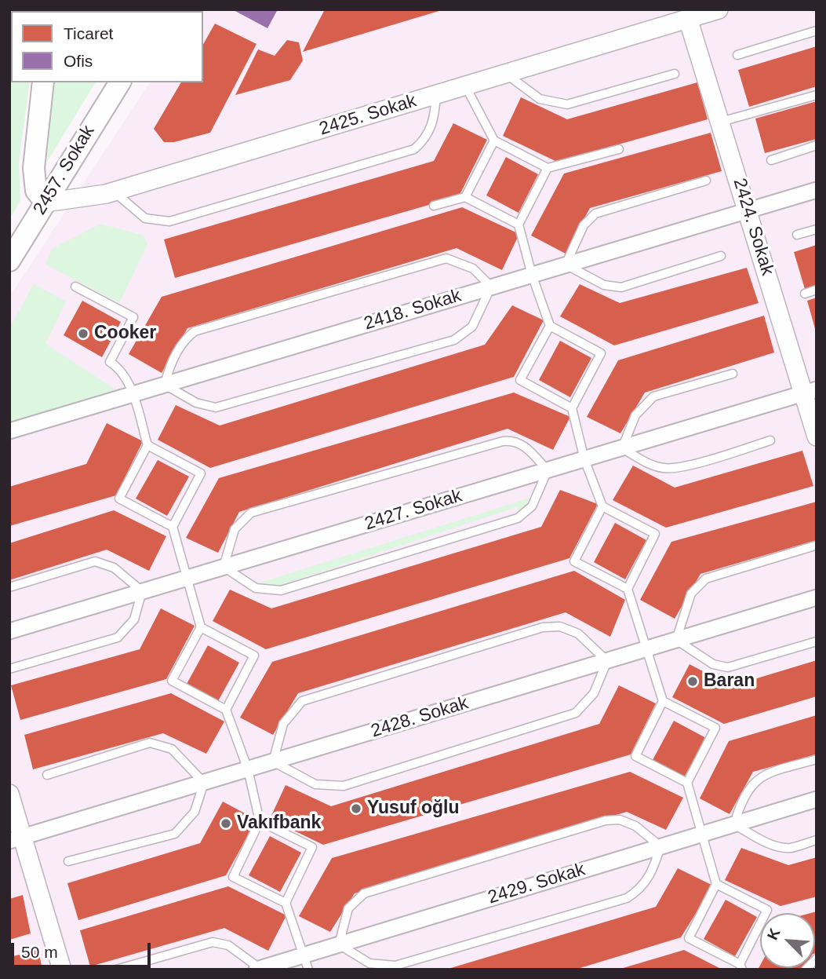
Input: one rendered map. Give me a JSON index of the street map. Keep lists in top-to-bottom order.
{
  "streets": {
    "main road": ["2457. Sokak"],
    "street": [
      "2425. Sokak",
      "2424. Sokak",
      "2418. Sokak",
      "2427. Sokak",
      "2428. Sokak",
      "2429. Sokak"
    ]
  },
  "crossings": [
    ["2425. Sokak", "2457. Sokak"],
    ["2425. Sokak", "2424. Sokak"],
    ["2424. Sokak", "2418. Sokak"],
    ["2424. Sokak", "2427. Sokak"]
  ],
  "places": [
    "Cooker",
    "Baran",
    "Yusuf oğlu",
    "Vakıfbank"
  ],
  "legend": ["Ticaret", "Ofis"],
  "scale_bar": "50 m",
  "north": "top left"
}
